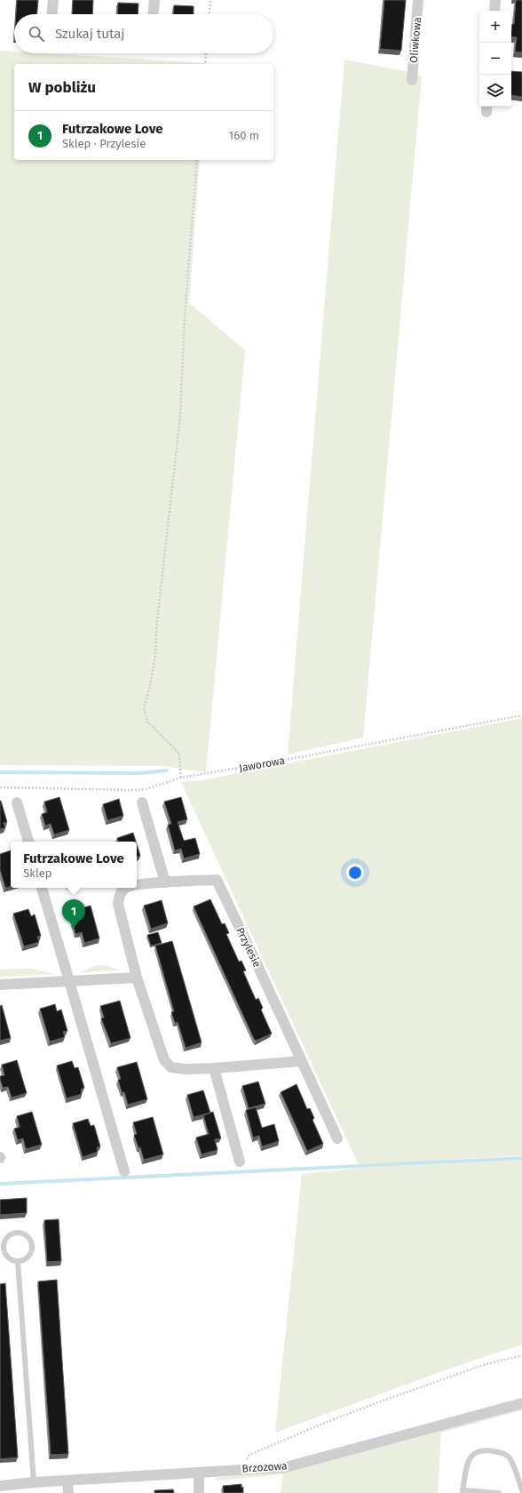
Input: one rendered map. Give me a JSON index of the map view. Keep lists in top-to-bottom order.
{
  "streets": {
    "street": ["Oliwkowa", "Przylesie", "Brzozowa"],
    "path": ["Jaworowa"]
  },
  "page": {
    "map_buttons": ["+", "−"],
    "search": "Szukaj tutaj",
    "heading": "W pobliżu",
    "list": [
      {
        "mark": "1",
        "name": "Futrzakowe Love",
        "note": "Sklep · Przylesie",
        "value": "160 m"
      }
    ],
    "popup": ["Futrzakowe Love", "Sklep"],
    "pins": "1"
  }
}
